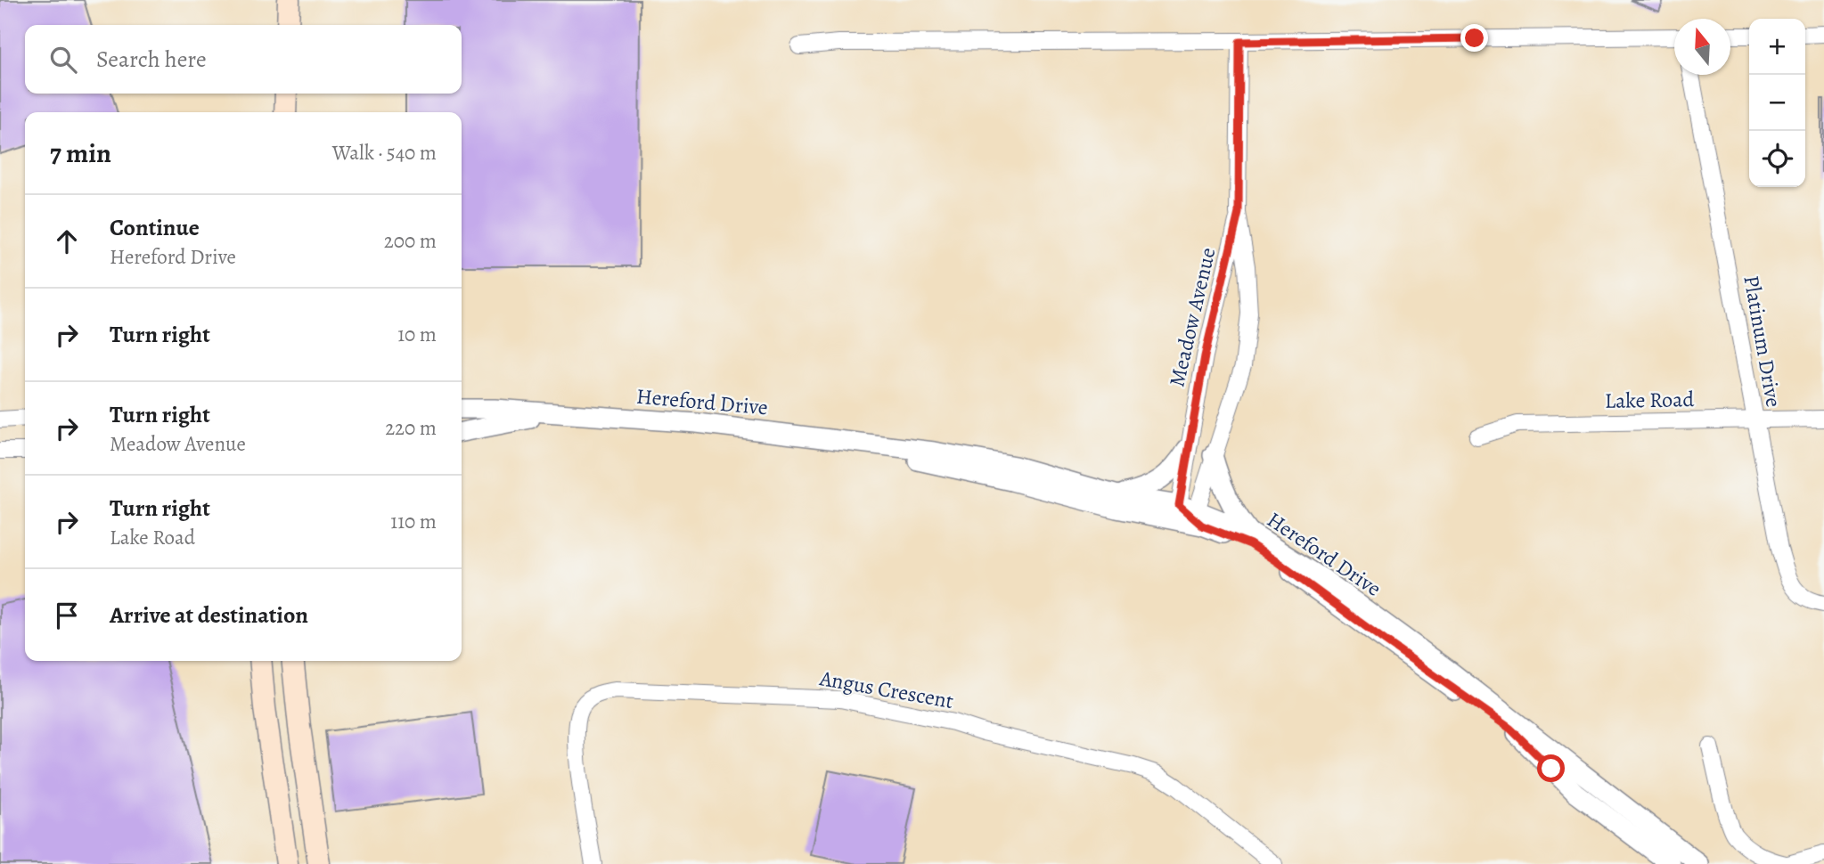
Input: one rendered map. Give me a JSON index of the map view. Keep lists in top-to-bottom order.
{
  "streets": {
    "street": [
      "Meadow Avenue",
      "Platinum Drive",
      "Lake Road",
      "Hereford Drive",
      "Angus Crescent"
    ]
  },
  "crossings": [
    ["Meadow Avenue", "Hereford Drive"],
    ["Platinum Drive", "Lake Road"]
  ],
  "north": "top",
  "page": {
    "map_buttons": ["+", "−"],
    "search": "Search here",
    "heading": ["7 min", "Walk · 540 m"],
    "list": [
      ["Continue", "Hereford Drive", "200 m"],
      ["Turn right", "10 m"],
      ["Turn right", "Meadow Avenue", "220 m"],
      ["Turn right", "Lake Road", "110 m"],
      "Arrive at destination"
    ]
  }
}
